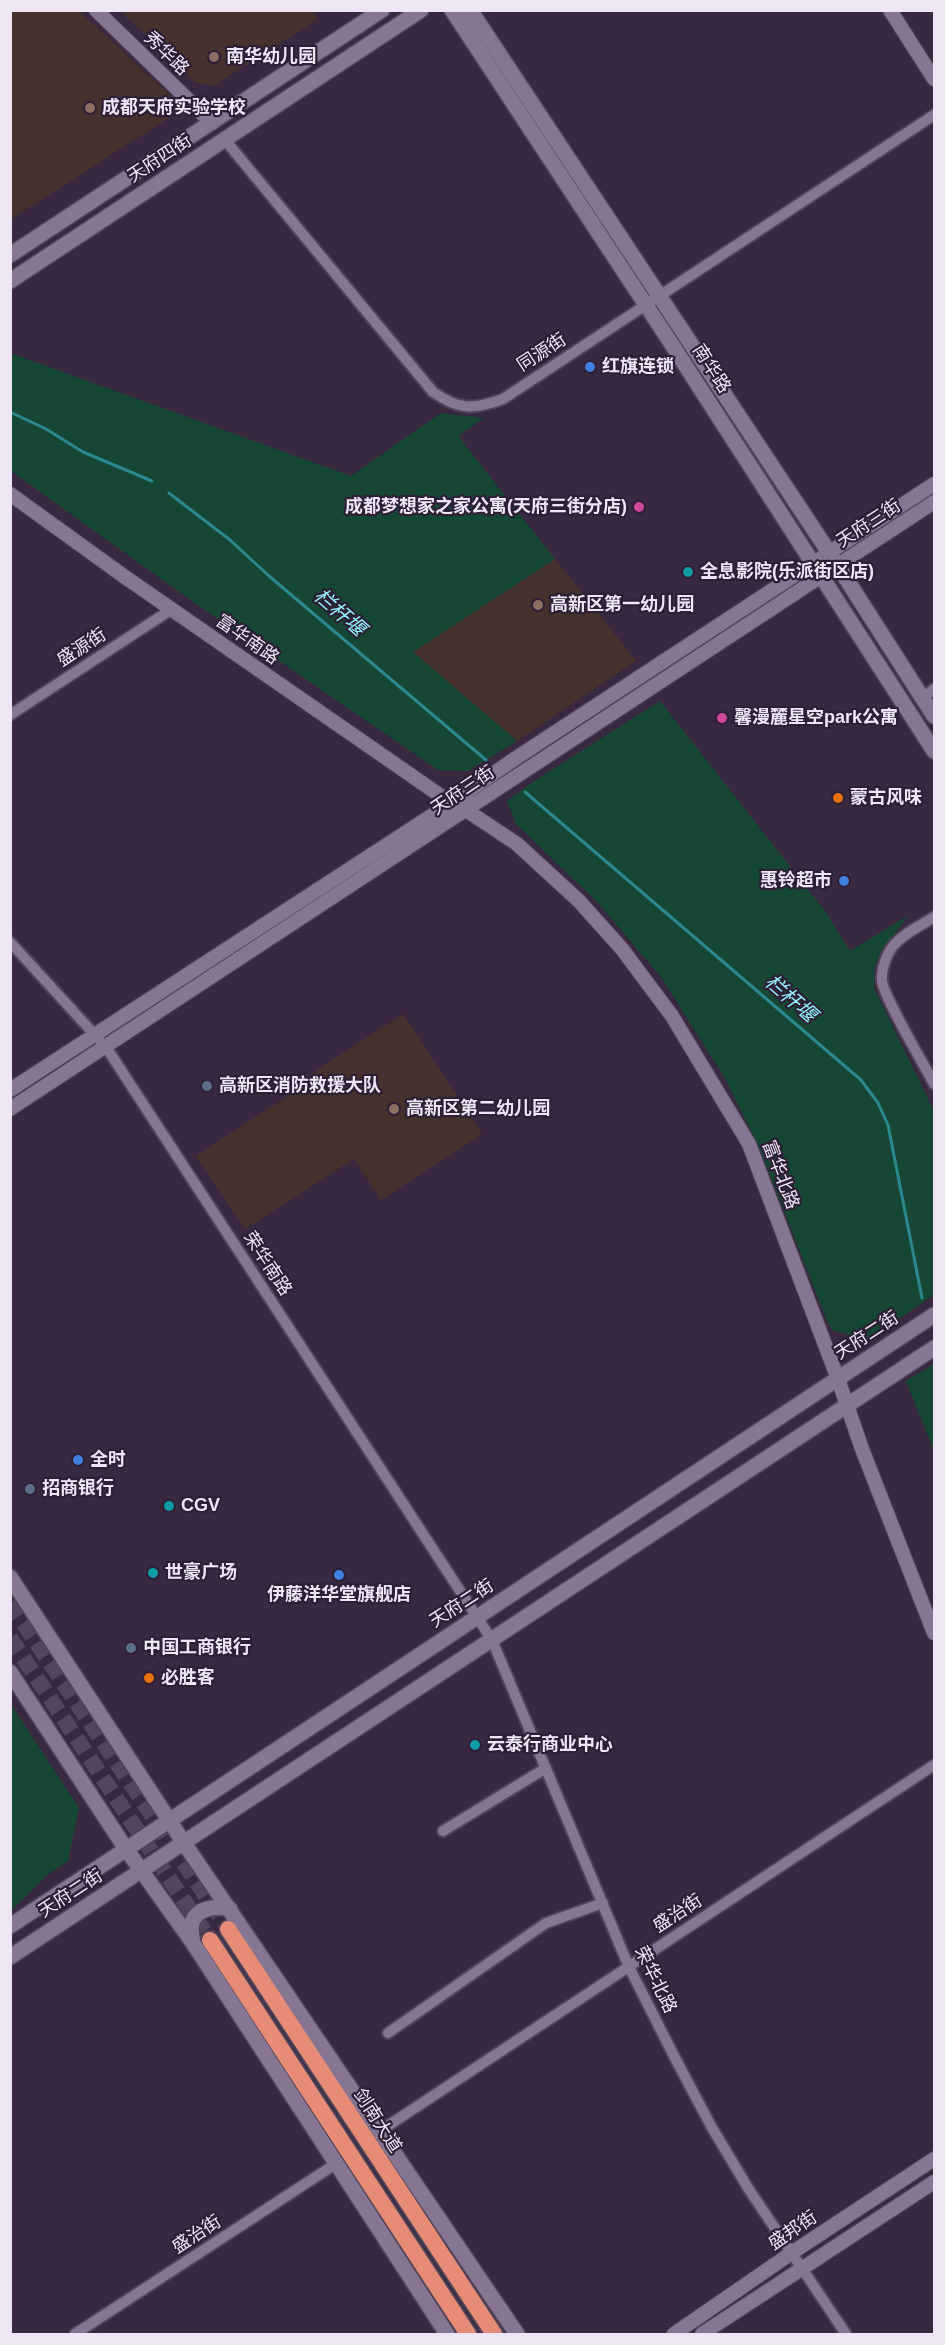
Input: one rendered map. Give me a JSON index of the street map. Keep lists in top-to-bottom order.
{
  "streets": {
    "highway": ["剑南大道"],
    "main road": ["天府四街", "南华路", "天府二街"],
    "street": [
      "秀华路",
      "同源街",
      "天府三街",
      "富华南路",
      "盛源街",
      "富华北路",
      "荣华南路",
      "盛治街",
      "荣华北路",
      "盛邦街"
    ]
  },
  "crossings": [
    ["秀华路", "天府四街"],
    ["天府四街", "同源街"],
    ["同源街", "南华路"],
    ["南华路", "天府三街"],
    ["天府三街", "富华南路"],
    ["天府三街", "富华北路"],
    ["天府三街", "荣华南路"],
    ["富华南路", "盛源街"],
    ["富华南路", "富华北路"],
    ["富华北路", "天府二街"],
    ["荣华南路", "天府二街"],
    ["荣华南路", "荣华北路"],
    ["天府二街", "荣华北路"],
    ["盛治街", "荣华北路"],
    ["荣华北路", "盛邦街"]
  ],
  "water": ["栏杆堰"],
  "places": [
    "南华幼儿园",
    "成都天府实验学校",
    "红旗连锁",
    "成都梦想家之家公寓(天府三街分店)",
    "全息影院(乐派街区店)",
    "高新区第一幼儿园",
    "馨漫麓星空park公寓",
    "蒙古风味",
    "惠铃超市",
    "高新区消防救援大队",
    "高新区第二幼儿园",
    "全时",
    "招商银行",
    "CGV",
    "世豪广场",
    "伊藤洋华堂旗舰店",
    "中国工商银行",
    "必胜客",
    "云泰行商业中心"
  ]
}
